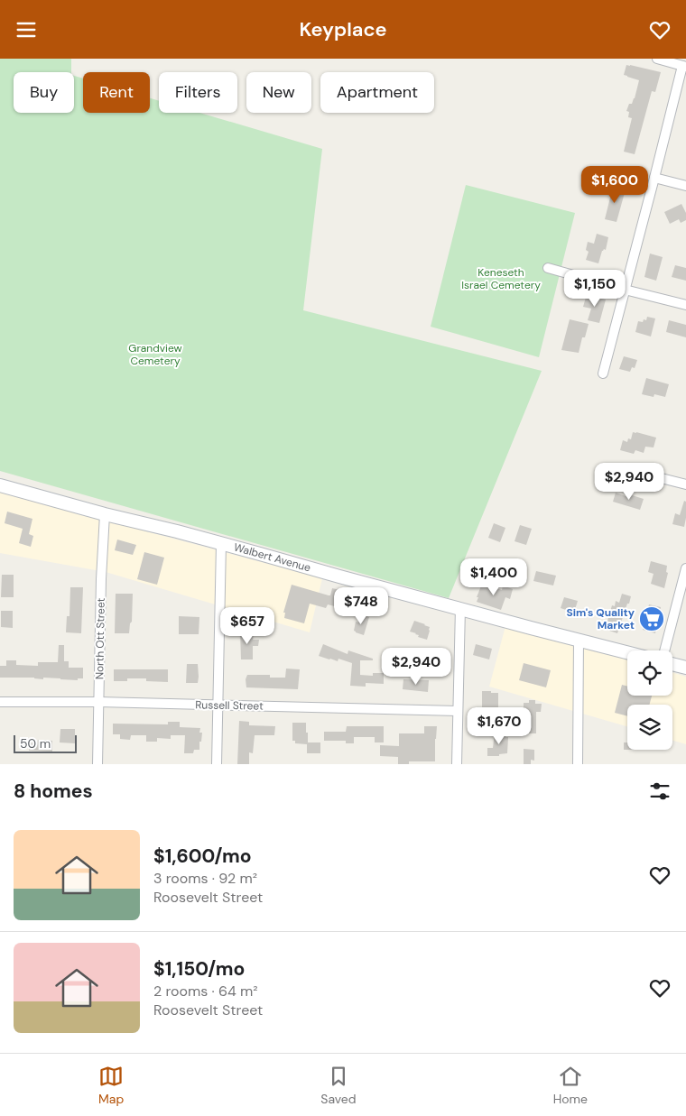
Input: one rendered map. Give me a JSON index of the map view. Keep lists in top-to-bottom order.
{
  "streets": {
    "main road": ["Walbert Avenue"],
    "street": ["North Ott Street", "Russell Street"]
  },
  "crossings": [
    ["Walbert Avenue", "North Ott Street"],
    ["North Ott Street", "Russell Street"]
  ],
  "parks": ["Keneseth Israel Cemetery", "Grandview Cemetery"],
  "places": {
    "supermarket": ["Sim's Quality Market"]
  },
  "scale_bar": "50 m",
  "page": {
    "header": "Keyplace",
    "chip": [
      "Buy",
      "Rent",
      "Filters",
      "New",
      "Apartment"
    ],
    "price": [
      "$1,600",
      "$1,150",
      "$2,940",
      "$1,400",
      "$748",
      "$657",
      "$2,940",
      "$1,670"
    ],
    "scale": "50 m",
    "heading": "8 homes",
    "list": [
      {
        "name": "$1,600/mo",
        "note": "3 rooms · 92 m² · Roosevelt Street"
      },
      {
        "name": "$1,150/mo",
        "note": "2 rooms · 64 m² · Roosevelt Street"
      }
    ],
    "tabs": ["Map", "Saved", "Home"]
  }
}
